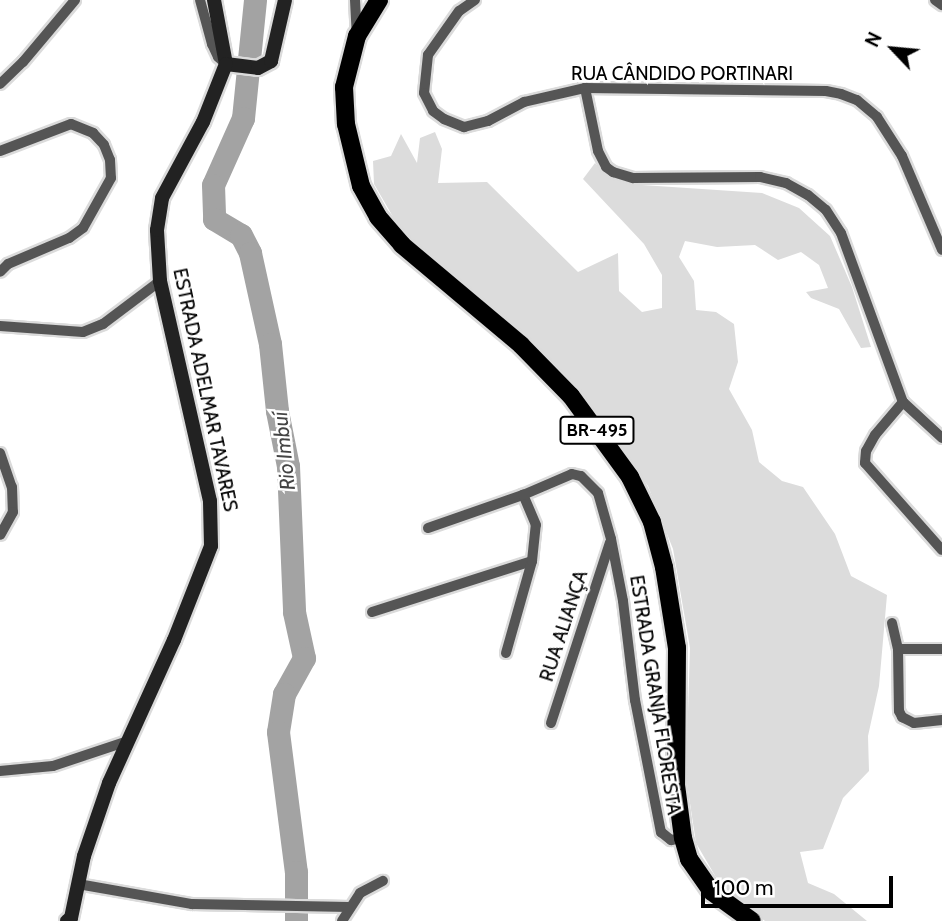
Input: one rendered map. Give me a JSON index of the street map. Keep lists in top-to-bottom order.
{
  "streets": {
    "main road": ["BR-495"],
    "street": [
      "RUA CÂNDIDO PORTINARI",
      "ESTRADA ADELMAR TAVARES",
      "RUA ALIANÇA",
      "ESTRADA GRANJA FLORESTA"
    ]
  },
  "crossings": [
    ["BR-495", "ESTRADA GRANJA FLORESTA"],
    ["RUA ALIANÇA", "ESTRADA GRANJA FLORESTA"]
  ],
  "water": ["Rio Imbuí"],
  "scale_bar": "100 m",
  "north": "top left"
}
